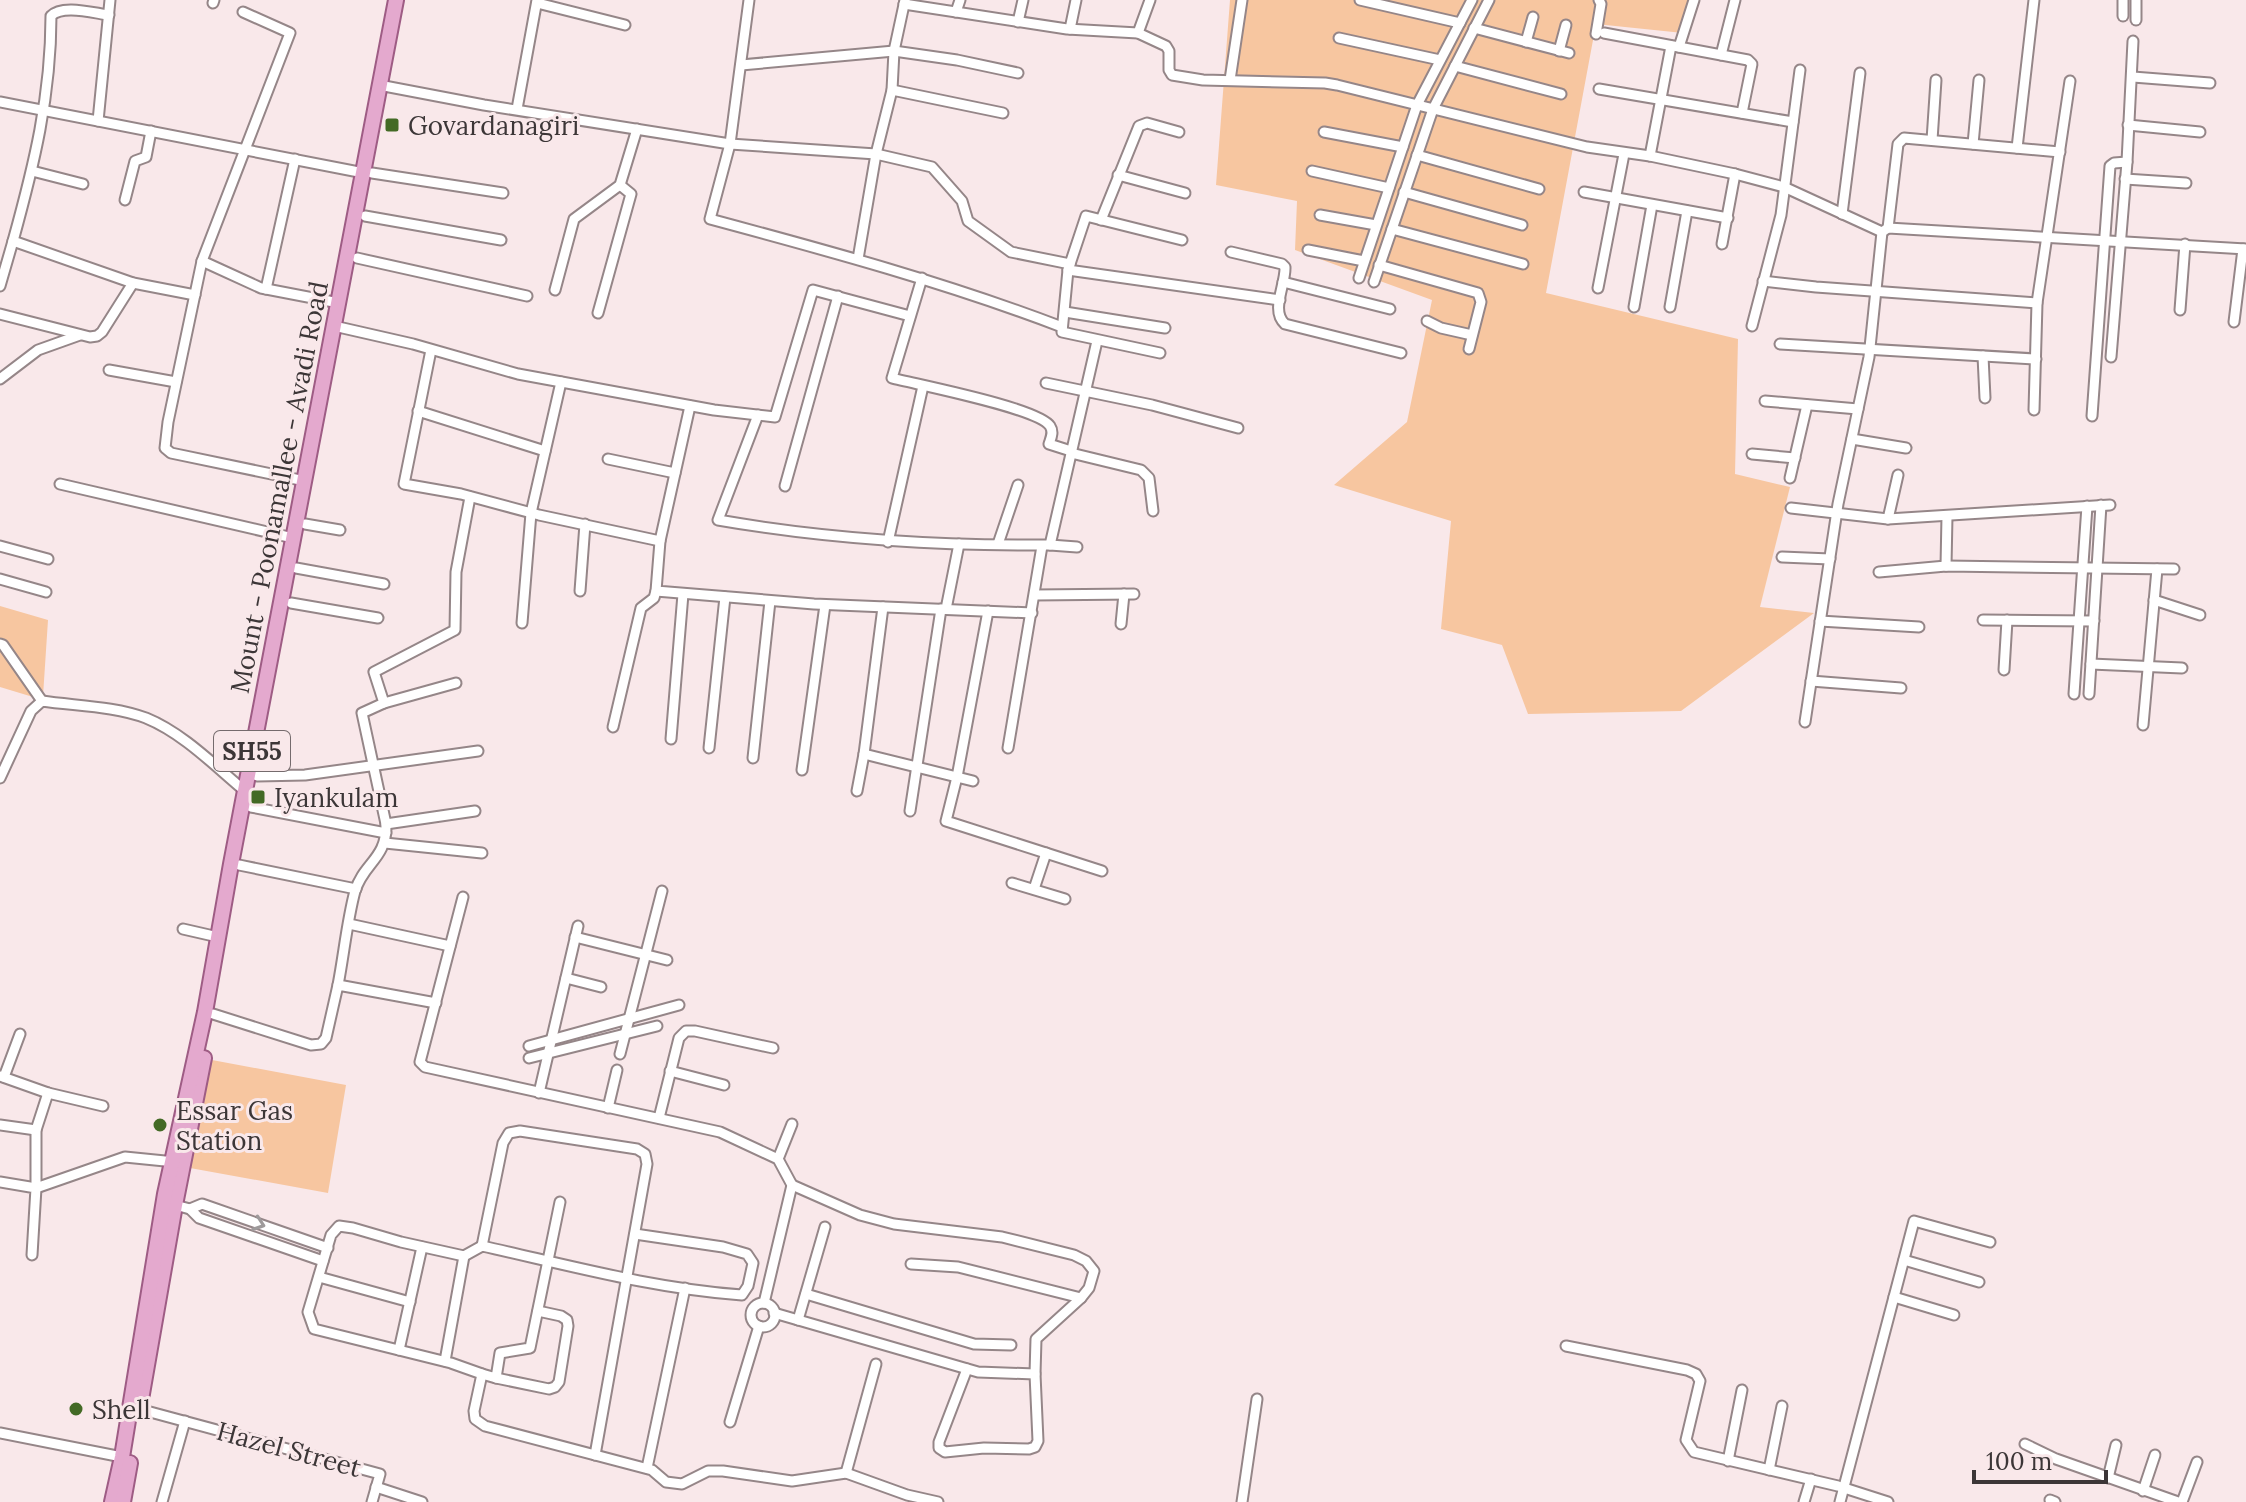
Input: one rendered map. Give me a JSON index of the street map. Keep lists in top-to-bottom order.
{
  "streets": {
    "main road": ["Mount - Poonamallee - Avadi Road", "SH55"],
    "street": ["Hazel Street"]
  },
  "crossings": [
    ["Mount - Poonamallee - Avadi Road", "Hazel Street"]
  ],
  "places": {
    "transit": ["Govardanagiri", "Iyankulam"],
    "other": ["Essar Gas Station", "Shell"]
  },
  "scale_bar": "100 m"
}
